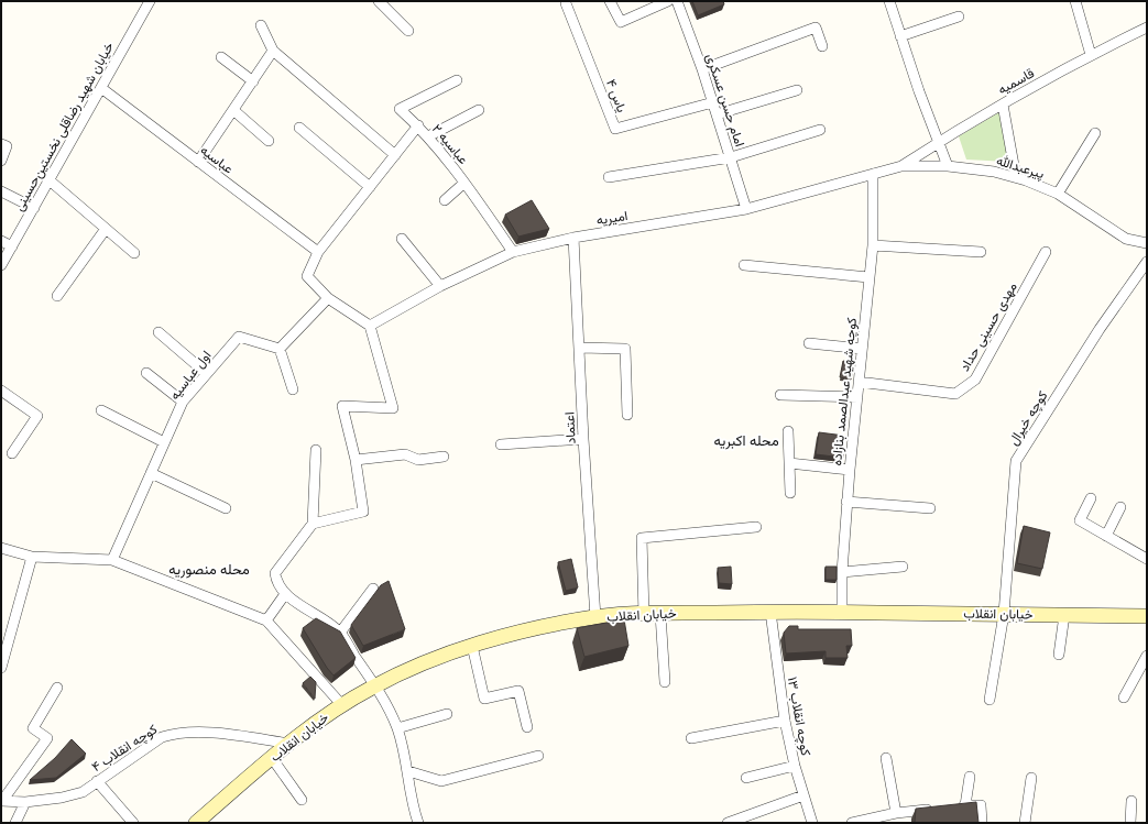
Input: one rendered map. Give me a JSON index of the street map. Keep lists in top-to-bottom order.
{
  "streets": {
    "main road": ["خیابان انقلاب"],
    "street": [
      "قاسمیه",
      "یاس ۴",
      "امام حسن عسکری",
      "خیابان شهید رضاقلی نخستین‌حسینی",
      "عباسیه ۲",
      "عباسیه",
      "پیرعبدالله",
      "امیریه",
      "مهدی حسینی حداد",
      "اول عباسیه",
      "کوچه شهید عبدالصمد بنازاده",
      "کوچه خیرال",
      "اعتماد",
      "کوچه انقلاب ۱۳",
      "کوچه انقلاب ۴"
    ]
  },
  "crossings": [
    ["قاسمیه", "پیرعبدالله"],
    ["یاس ۴", "امام حسن عسکری"],
    ["امام حسن عسکری", "امیریه"],
    ["خیابان شهید رضاقلی نخستین‌حسینی", "عباسیه"],
    ["عباسیه ۲", "امیریه"],
    ["پیرعبدالله", "امیریه"],
    ["پیرعبدالله", "کوچه شهید عبدالصمد بنازاده"],
    ["امیریه", "کوچه شهید عبدالصمد بنازاده"],
    ["امیریه", "اعتماد"],
    ["مهدی حسینی حداد", "کوچه شهید عبدالصمد بنازاده"],
    ["کوچه شهید عبدالصمد بنازاده", "خیابان انقلاب"],
    ["کوچه خیرال", "خیابان انقلاب"],
    ["اعتماد", "خیابان انقلاب"],
    ["خیابان انقلاب", "کوچه انقلاب ۱۳"],
    ["خیابان انقلاب", "کوچه انقلاب ۴"]
  ],
  "districts": ["محله اکبریه", "محله منصوریه"]
}
